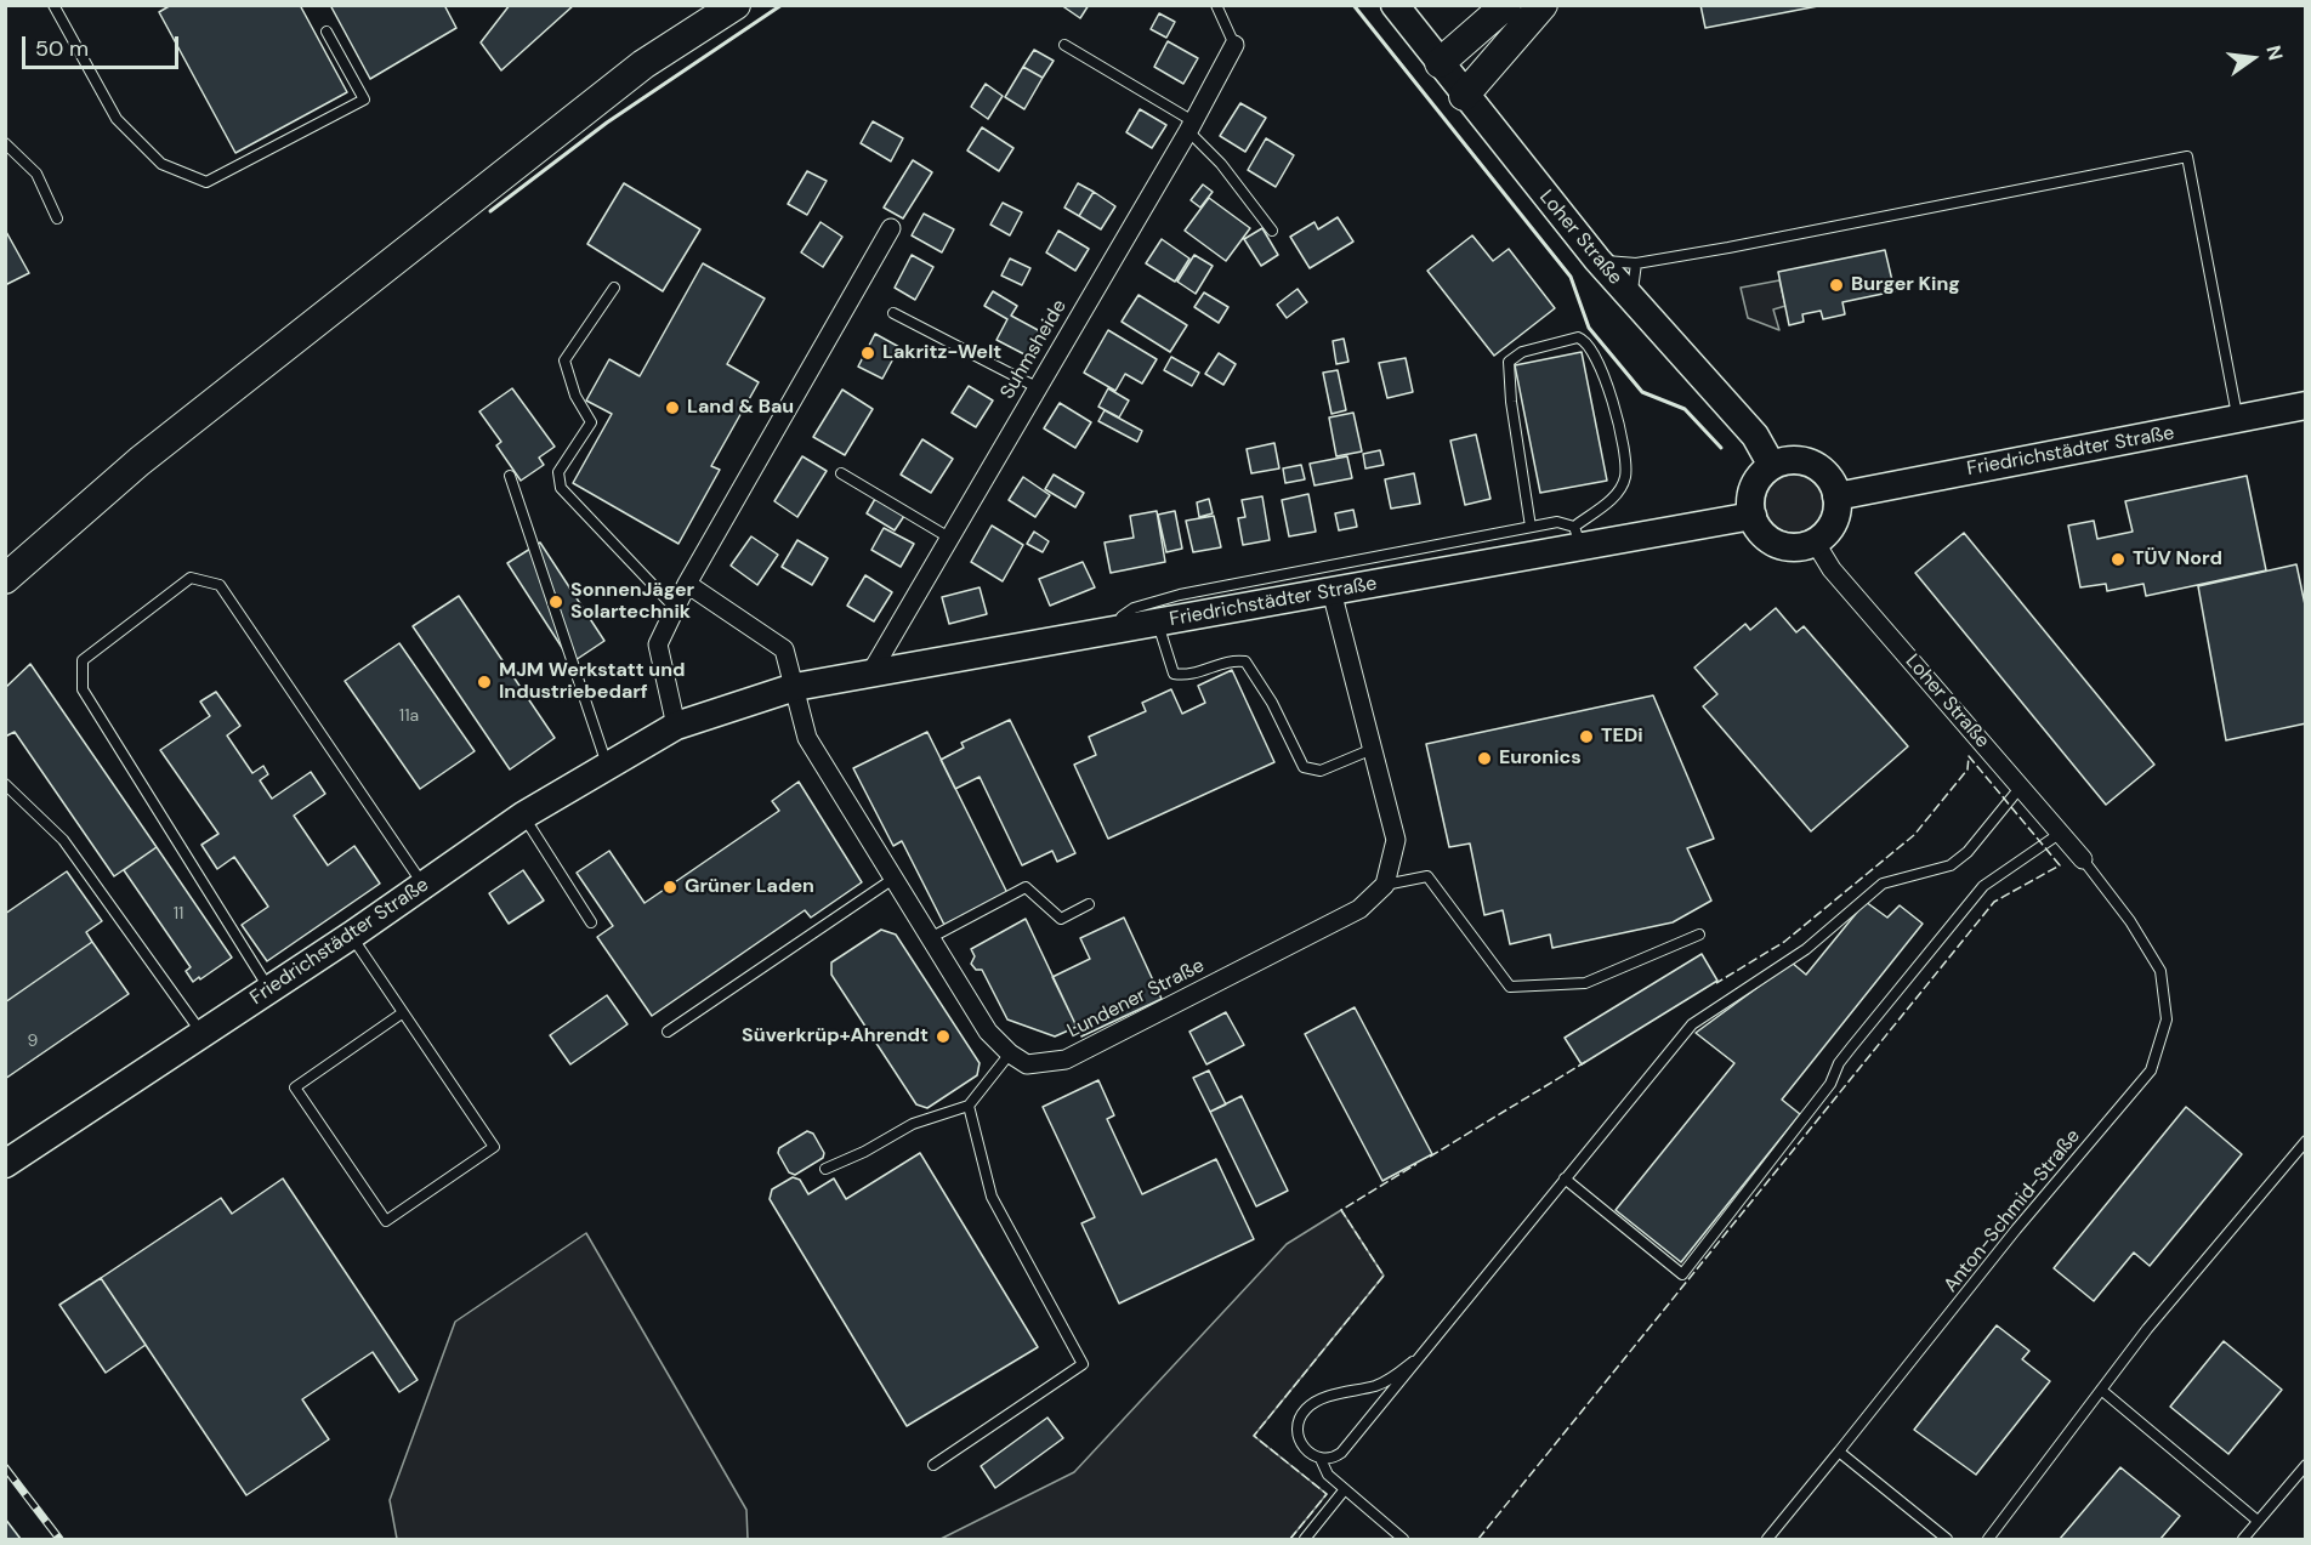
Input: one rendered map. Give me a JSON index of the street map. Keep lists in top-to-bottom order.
{
  "streets": {
    "street": [
      "Loher Straße",
      "Suhmsheide",
      "Friedrichstädter Straße",
      "Lundener Straße"
    ],
    "lane": ["Anton-Schmid-Straße"]
  },
  "crossings": [
    ["Loher Straße", "Friedrichstädter Straße"],
    ["Loher Straße", "Anton-Schmid-Straße"],
    ["Suhmsheide", "Friedrichstädter Straße"]
  ],
  "places": [
    "Burger King",
    "Lakritz-Welt",
    "Land & Bau",
    "TÜV Nord",
    "SonnenJäger Solartechnik",
    "MJM Werkstatt und Industriebedarf",
    "TEDi",
    "Euronics",
    "Grüner Laden",
    "Süverkrüp+Ahrendt"
  ],
  "house_numbers": ["11a", "11", "9"],
  "scale_bar": "50 m",
  "north": "right"
}
